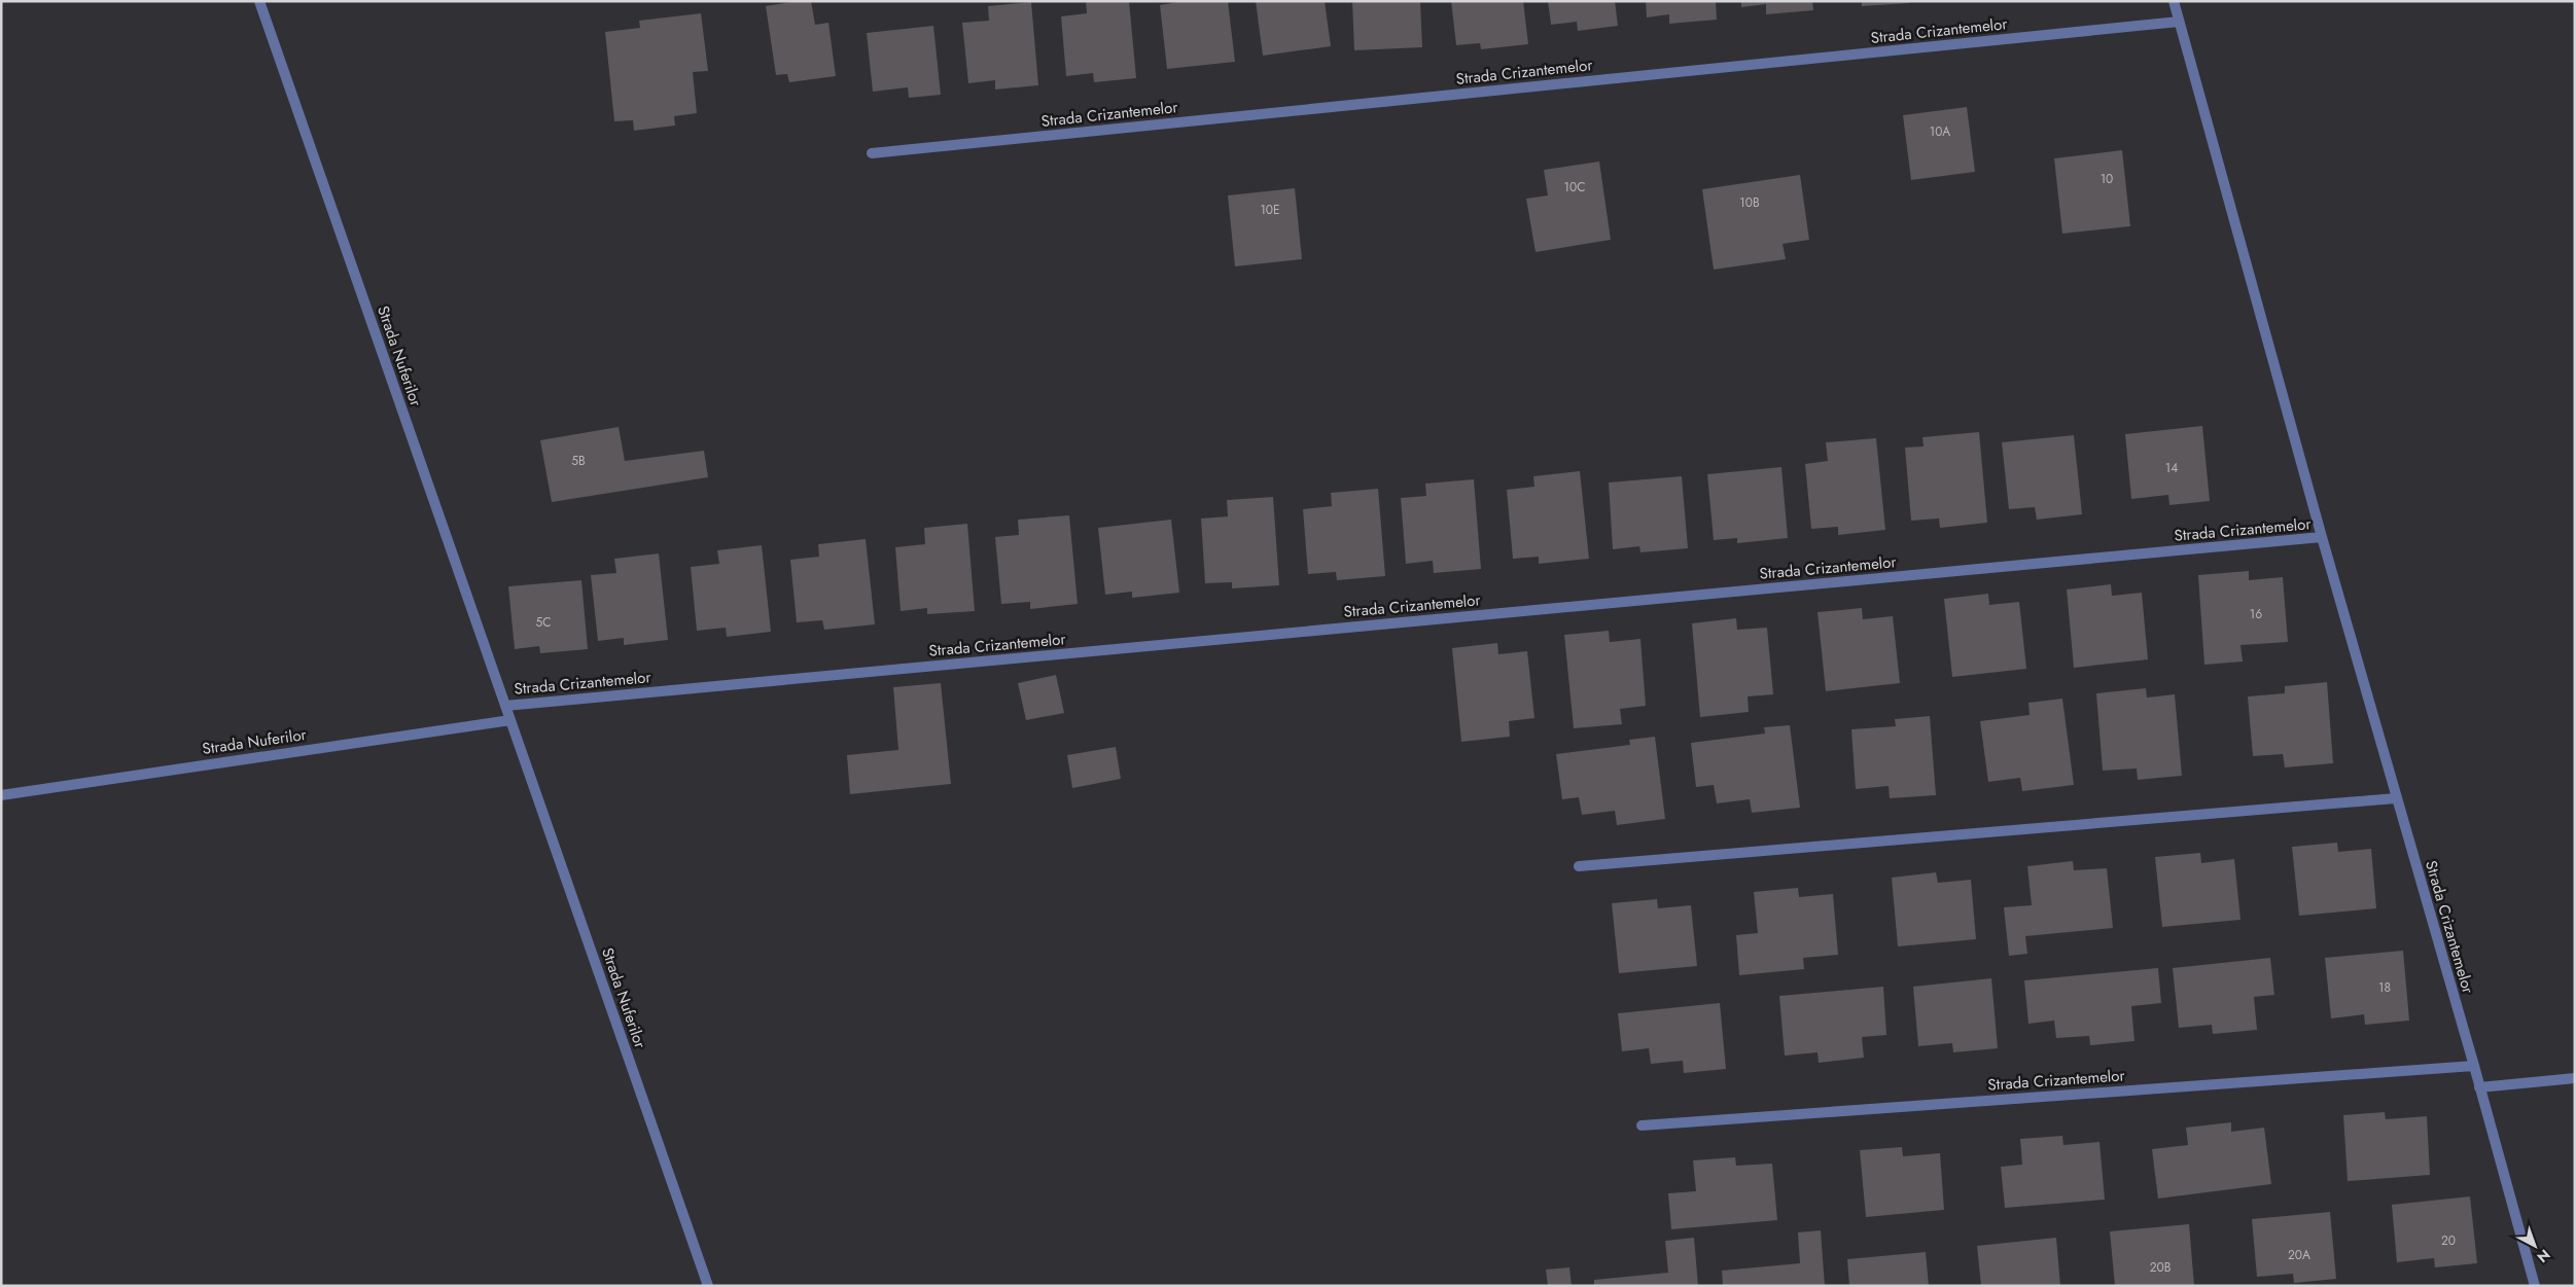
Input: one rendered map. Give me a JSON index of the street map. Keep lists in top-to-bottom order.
{
  "streets": {
    "street": ["Strada Crizantemelor", "Strada Nuferilor"]
  },
  "crossings": [
    ["Strada Crizantemelor", "Strada Nuferilor"]
  ],
  "house_numbers": [
    "10A",
    "10",
    "10C",
    "10B",
    "10E",
    "5B",
    "14",
    "16",
    "5C",
    "18",
    "20",
    "20A",
    "20B"
  ],
  "north": "bottom right"
}
